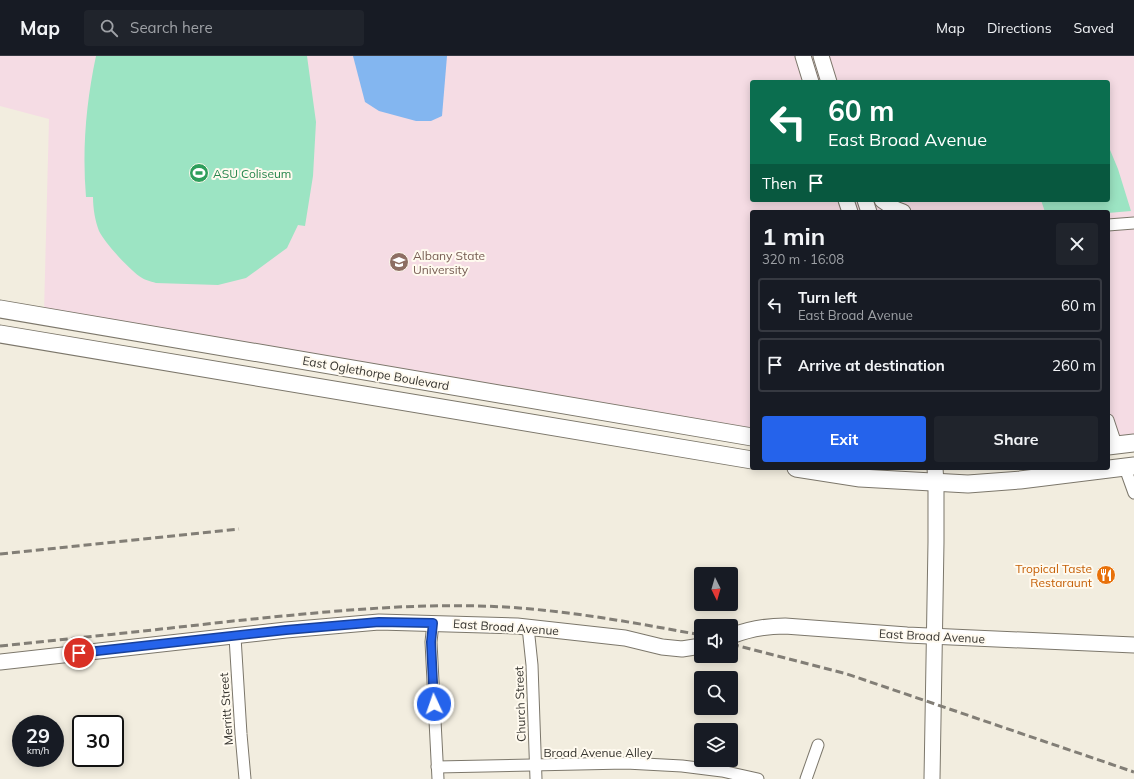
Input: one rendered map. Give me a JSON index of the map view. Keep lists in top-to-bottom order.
{
  "streets": {
    "main road": ["East Oglethorpe Boulevard", "East Broad Avenue"],
    "street": ["Church Street", "Merritt Street", "Broad Avenue Alley"]
  },
  "crossings": [
    ["East Broad Avenue", "Church Street"],
    ["East Broad Avenue", "Merritt Street"],
    ["Church Street", "Broad Avenue Alley"]
  ],
  "places": {
    "sports": ["ASU Coliseum"],
    "school or university": ["Albany State University"],
    "restaurant": ["Tropical Taste Restaraunt"]
  },
  "north": "bottom",
  "page": {
    "header": "Map",
    "search": "Search here",
    "nav": ["Map", "Directions", "Saved"],
    "turn": ["60 m", "East Broad Avenue"],
    "then": "Then",
    "heading": ["1 min", "320 m · 16:08"],
    "list": [
      {
        "name": "Turn left",
        "note": "East Broad Avenue",
        "value": "60 m"
      },
      {
        "name": "Arrive at destination",
        "value": "260 m"
      }
    ],
    "buttons": ["Exit", "Share"],
    "speed": "29 km/h",
    "limit": "30"
  }
}
